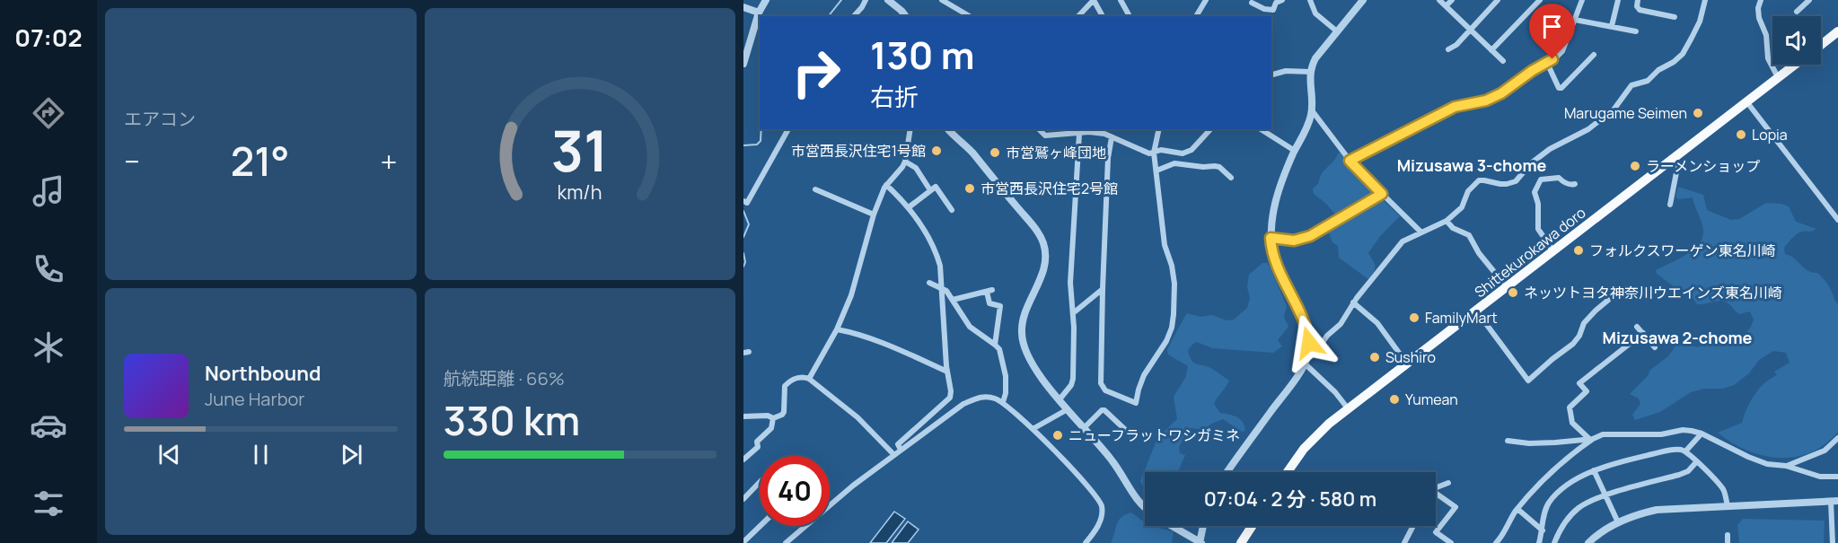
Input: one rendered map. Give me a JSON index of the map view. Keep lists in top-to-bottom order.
{
  "streets": {
    "main road": ["Shittekurokawa doro"]
  },
  "districts": ["Mizusawa 3-chome", "Mizusawa 2-chome"],
  "places": [
    "Marugame Seimen",
    "Lopia",
    "市営西長沢住宅1号館",
    "市営鷲ヶ峰団地",
    "ラーメンショップ",
    "市営西長沢住宅2号館",
    "フォルクスワーゲン東名川崎",
    "ネッツトヨタ神奈川ウエインズ東名川崎",
    "FamilyMart",
    "Sushiro",
    "Yumean",
    "ニューフラットワシガミネ"
  ],
  "page": {
    "tabs": "07:02",
    "tile": [
      "エアコン",
      ["航続距離 · 66%", "330 km"]
    ],
    "turn": ["130 m", "右折"],
    "heat": ["−", "21°", "+"],
    "song": ["Northbound", "June Harbor"],
    "limit": "40",
    "trip": "07:04 · 2 分 · 580 m",
    "gauge": ["31", "km/h"]
  }
}
